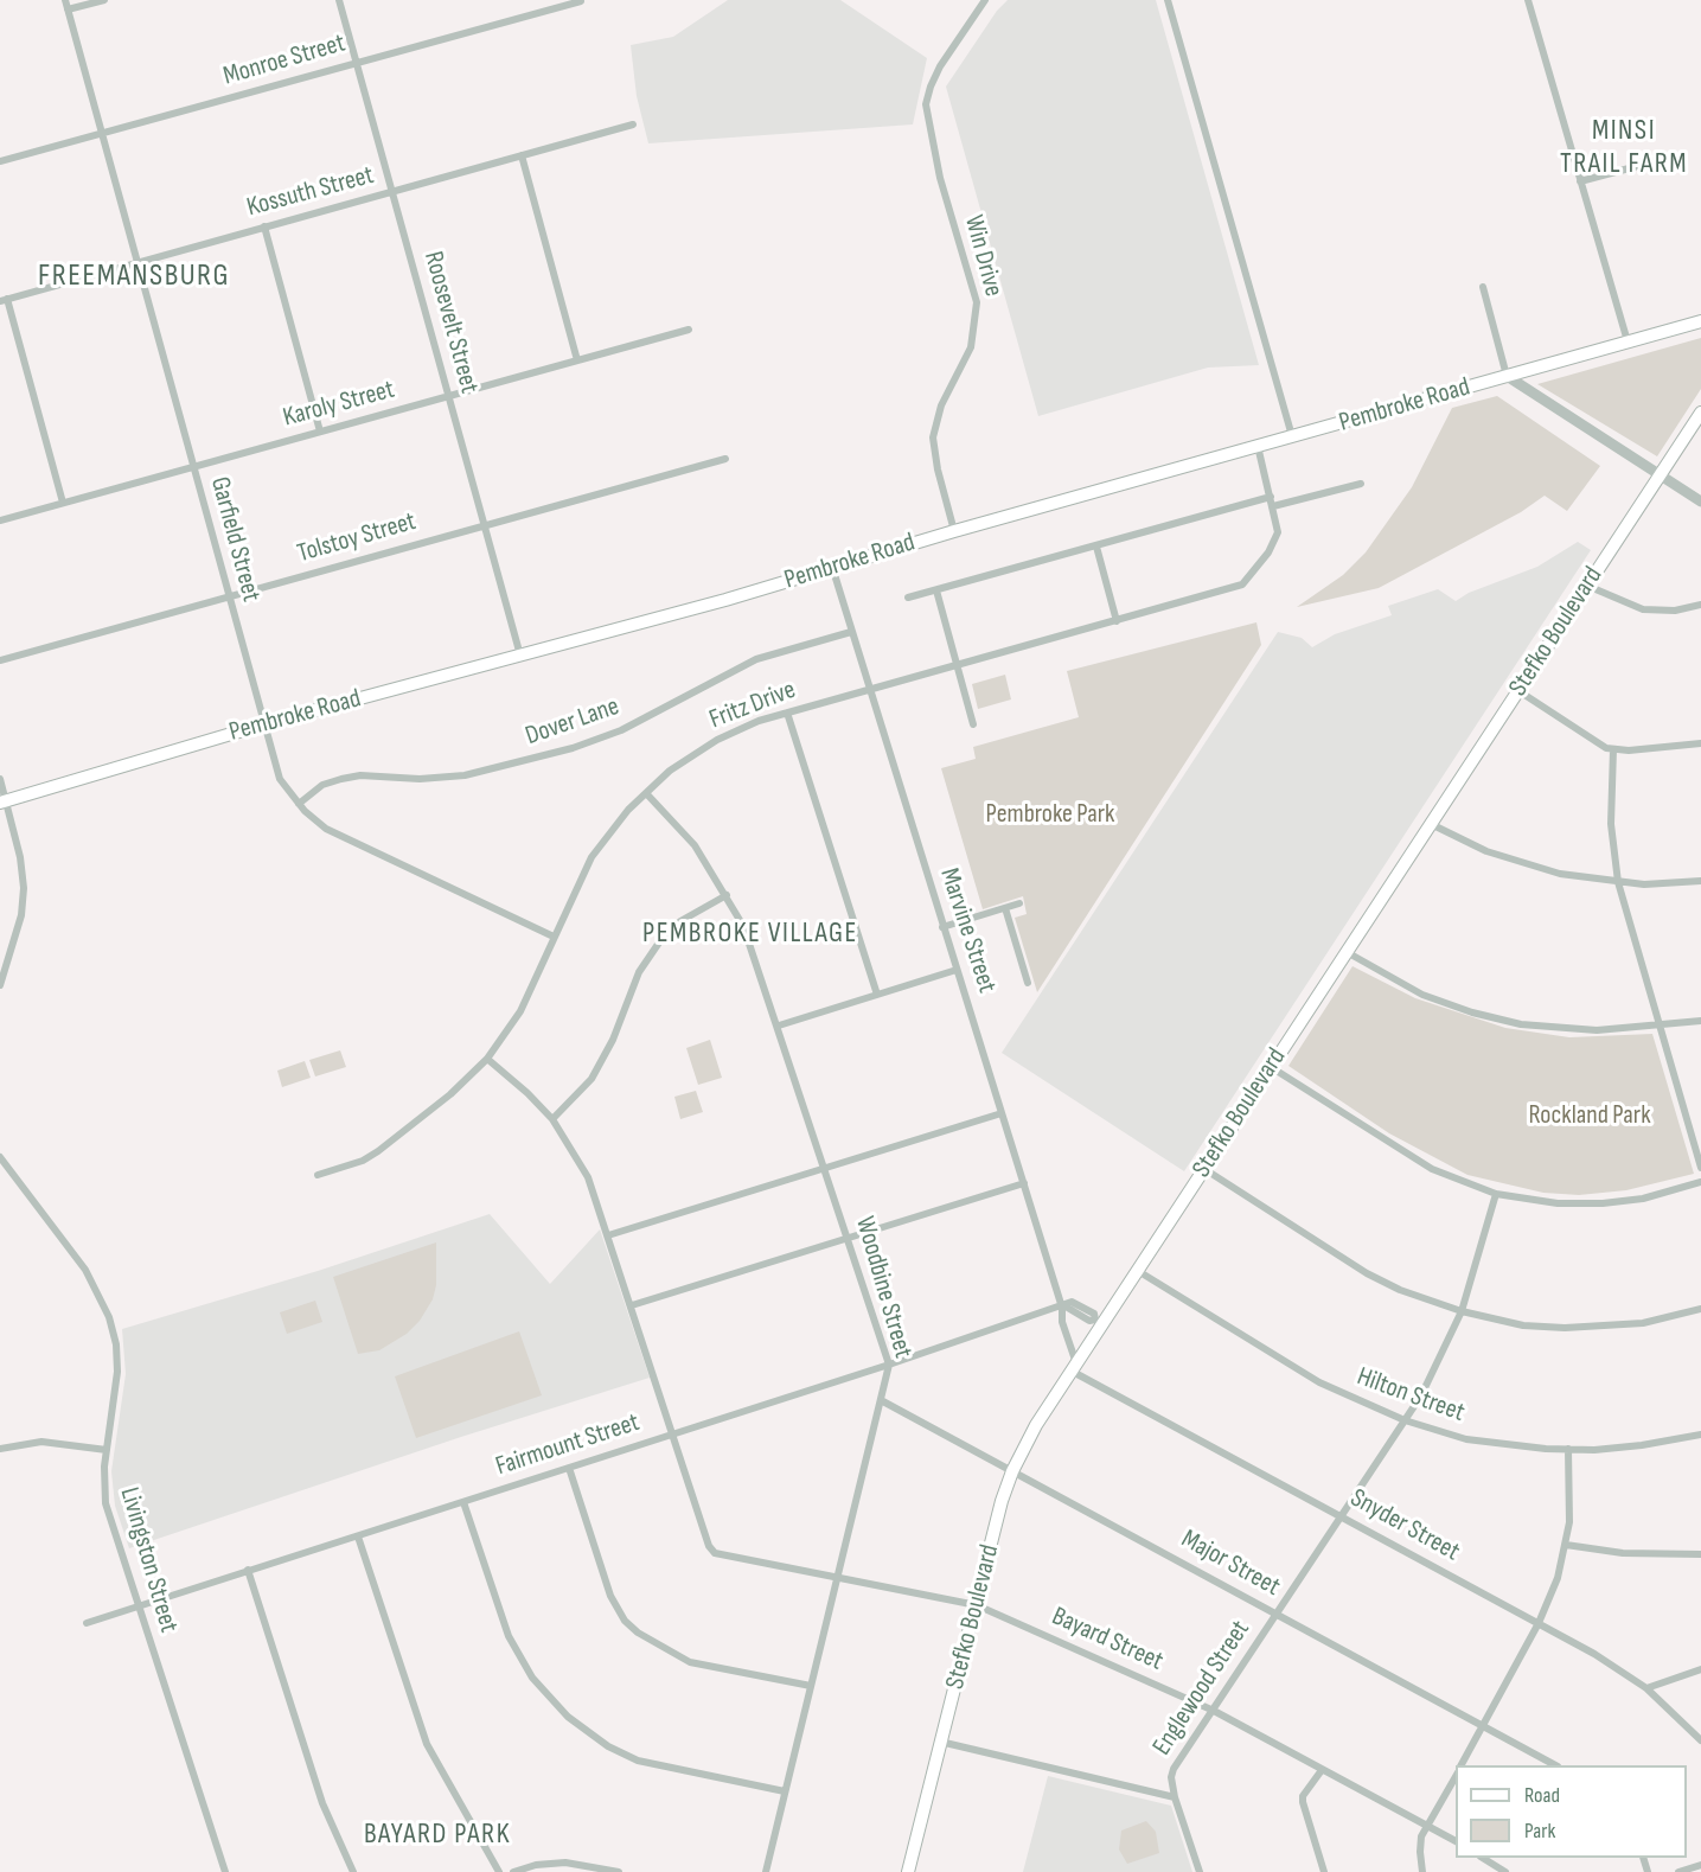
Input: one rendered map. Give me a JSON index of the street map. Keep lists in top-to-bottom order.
{
  "streets": {
    "main road": ["Pembroke Road", "Stefko Boulevard"],
    "street": [
      "Monroe Street",
      "Kossuth Street",
      "Win Drive",
      "Roosevelt Street",
      "Karoly Street",
      "Tolstoy Street",
      "Garfield Street",
      "Fritz Drive",
      "Dover Lane",
      "Marvine Street",
      "Woodbine Street",
      "Hilton Street",
      "Fairmount Street",
      "Snyder Street",
      "Livingston Street",
      "Major Street",
      "Bayard Street",
      "Englewood Street"
    ]
  },
  "crossings": [
    ["Monroe Street", "Roosevelt Street"],
    ["Monroe Street", "Garfield Street"],
    ["Kossuth Street", "Roosevelt Street"],
    ["Kossuth Street", "Garfield Street"],
    ["Win Drive", "Pembroke Road"],
    ["Roosevelt Street", "Karoly Street"],
    ["Roosevelt Street", "Pembroke Road"],
    ["Roosevelt Street", "Tolstoy Street"],
    ["Karoly Street", "Garfield Street"],
    ["Pembroke Road", "Garfield Street"],
    ["Pembroke Road", "Fritz Drive"],
    ["Pembroke Road", "Marvine Street"],
    ["Tolstoy Street", "Garfield Street"],
    ["Garfield Street", "Fritz Drive"],
    ["Garfield Street", "Dover Lane"],
    ["Stefko Boulevard", "Marvine Street"],
    ["Stefko Boulevard", "Hilton Street"],
    ["Stefko Boulevard", "Snyder Street"],
    ["Stefko Boulevard", "Major Street"],
    ["Stefko Boulevard", "Bayard Street"],
    ["Fritz Drive", "Marvine Street"],
    ["Fritz Drive", "Woodbine Street"],
    ["Dover Lane", "Marvine Street"],
    ["Marvine Street", "Fairmount Street"],
    ["Marvine Street", "Snyder Street"],
    ["Woodbine Street", "Fairmount Street"],
    ["Woodbine Street", "Major Street"],
    ["Woodbine Street", "Bayard Street"],
    ["Hilton Street", "Englewood Street"],
    ["Fairmount Street", "Livingston Street"],
    ["Fairmount Street", "Bayard Street"],
    ["Snyder Street", "Englewood Street"],
    ["Major Street", "Englewood Street"],
    ["Bayard Street", "Englewood Street"]
  ],
  "districts": [
    "MINSI TRAIL FARM",
    "FREEMANSBURG",
    "PEMBROKE VILLAGE",
    "BAYARD PARK"
  ],
  "parks": ["Pembroke Park", "Rockland Park"],
  "legend": ["Road", "Park"]
}
